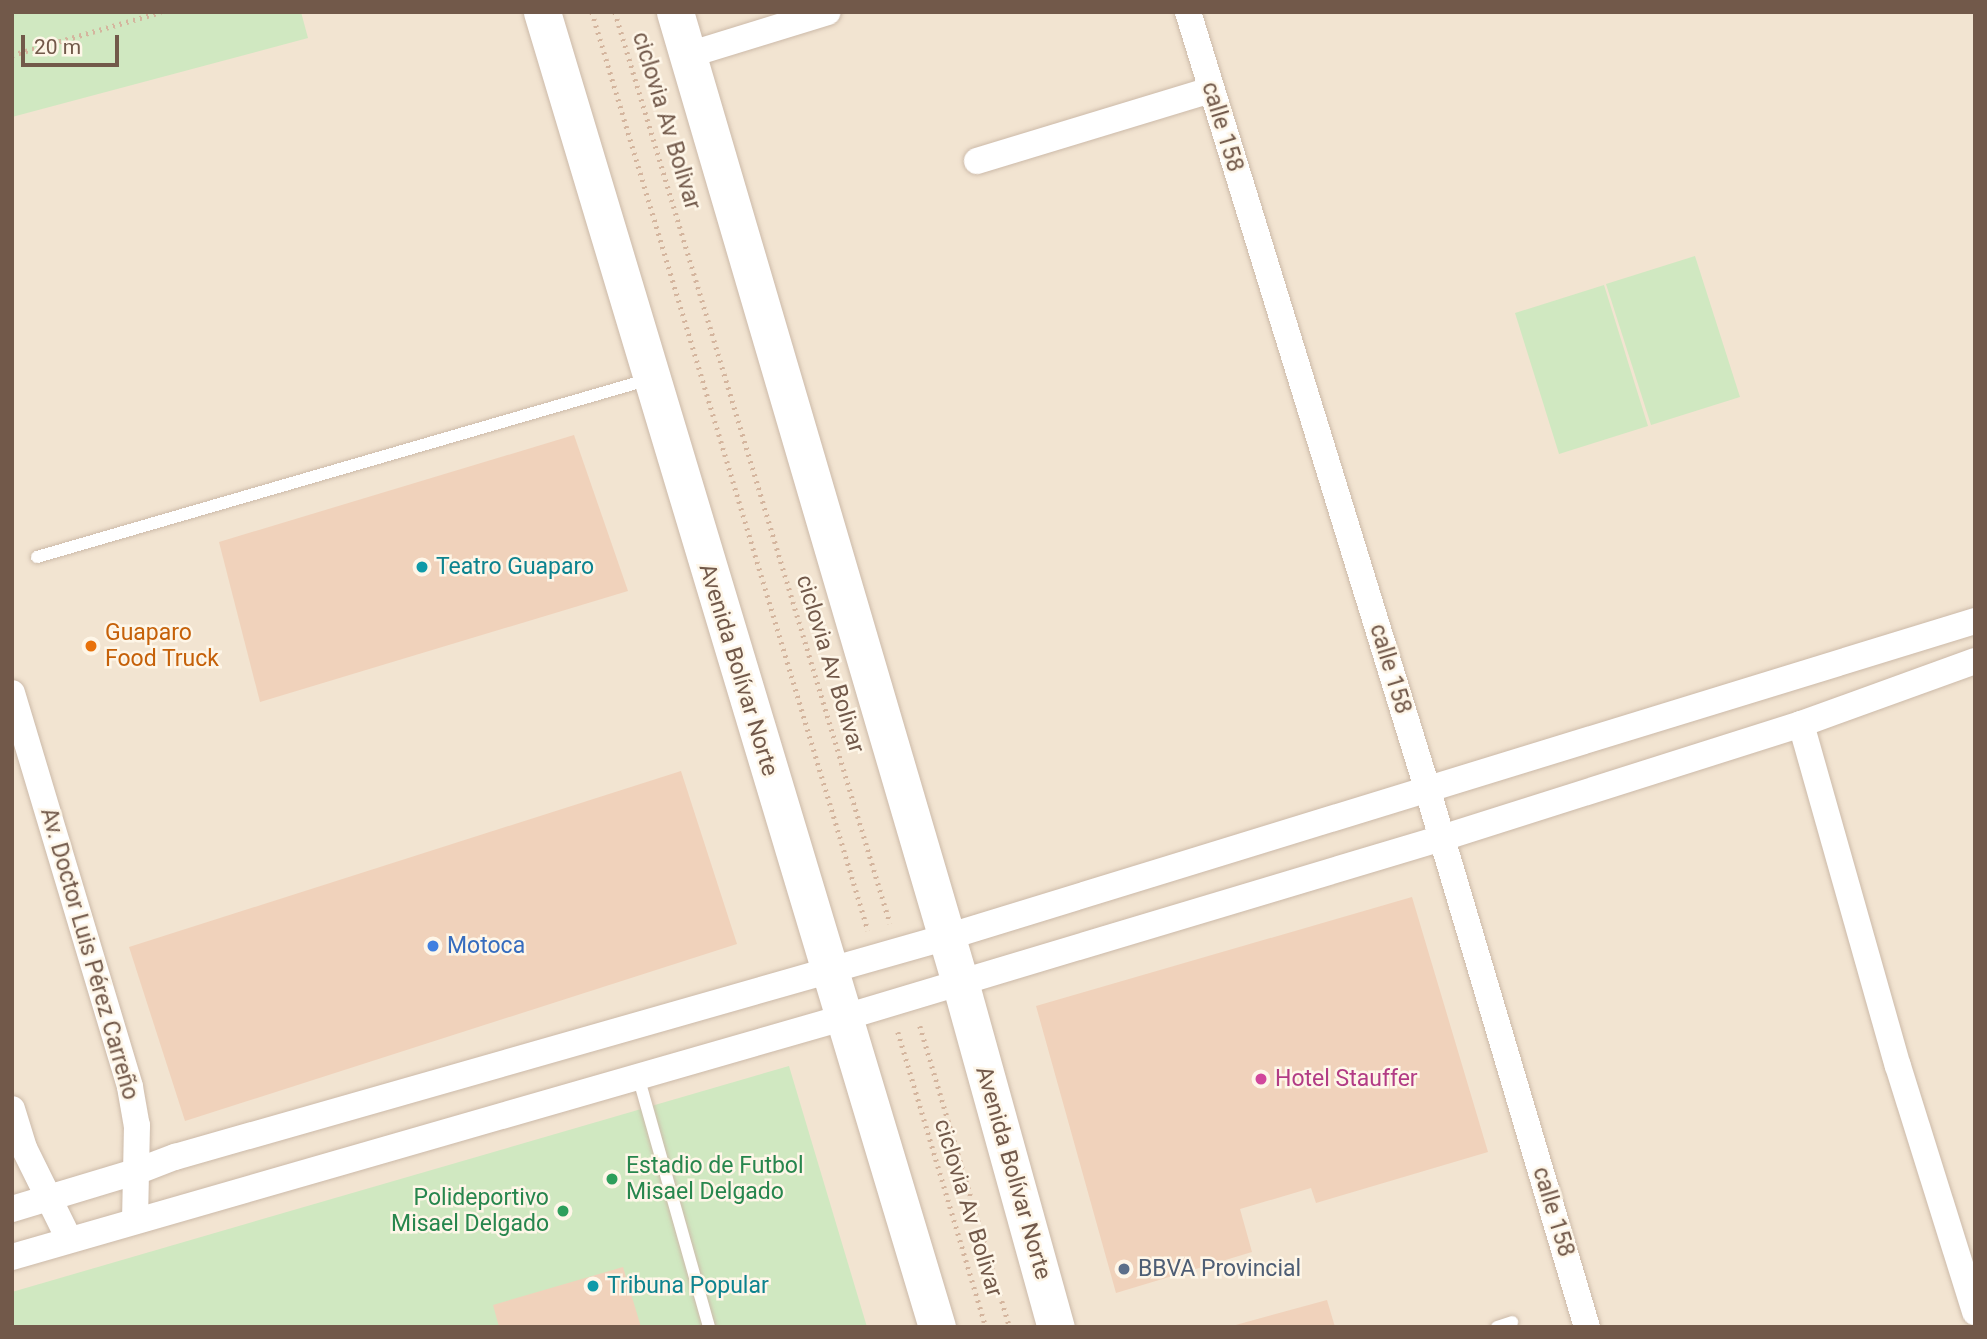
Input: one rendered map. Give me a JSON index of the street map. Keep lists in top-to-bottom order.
{
  "streets": {
    "main road": ["Avenida Bolívar Norte"],
    "street": ["calle 158", "Av. Doctor Luis Pérez Carreño"],
    "path": ["ciclovia Av Bolivar"]
  },
  "places": [
    "Teatro Guaparo",
    "Guaparo Food Truck",
    "Motoca",
    "Hotel Stauffer",
    "Estadio de Futbol Misael Delgado",
    "Polideportivo Misael Delgado",
    "BBVA Provincial",
    "Tribuna Popular"
  ],
  "scale_bar": "20 m"
}
